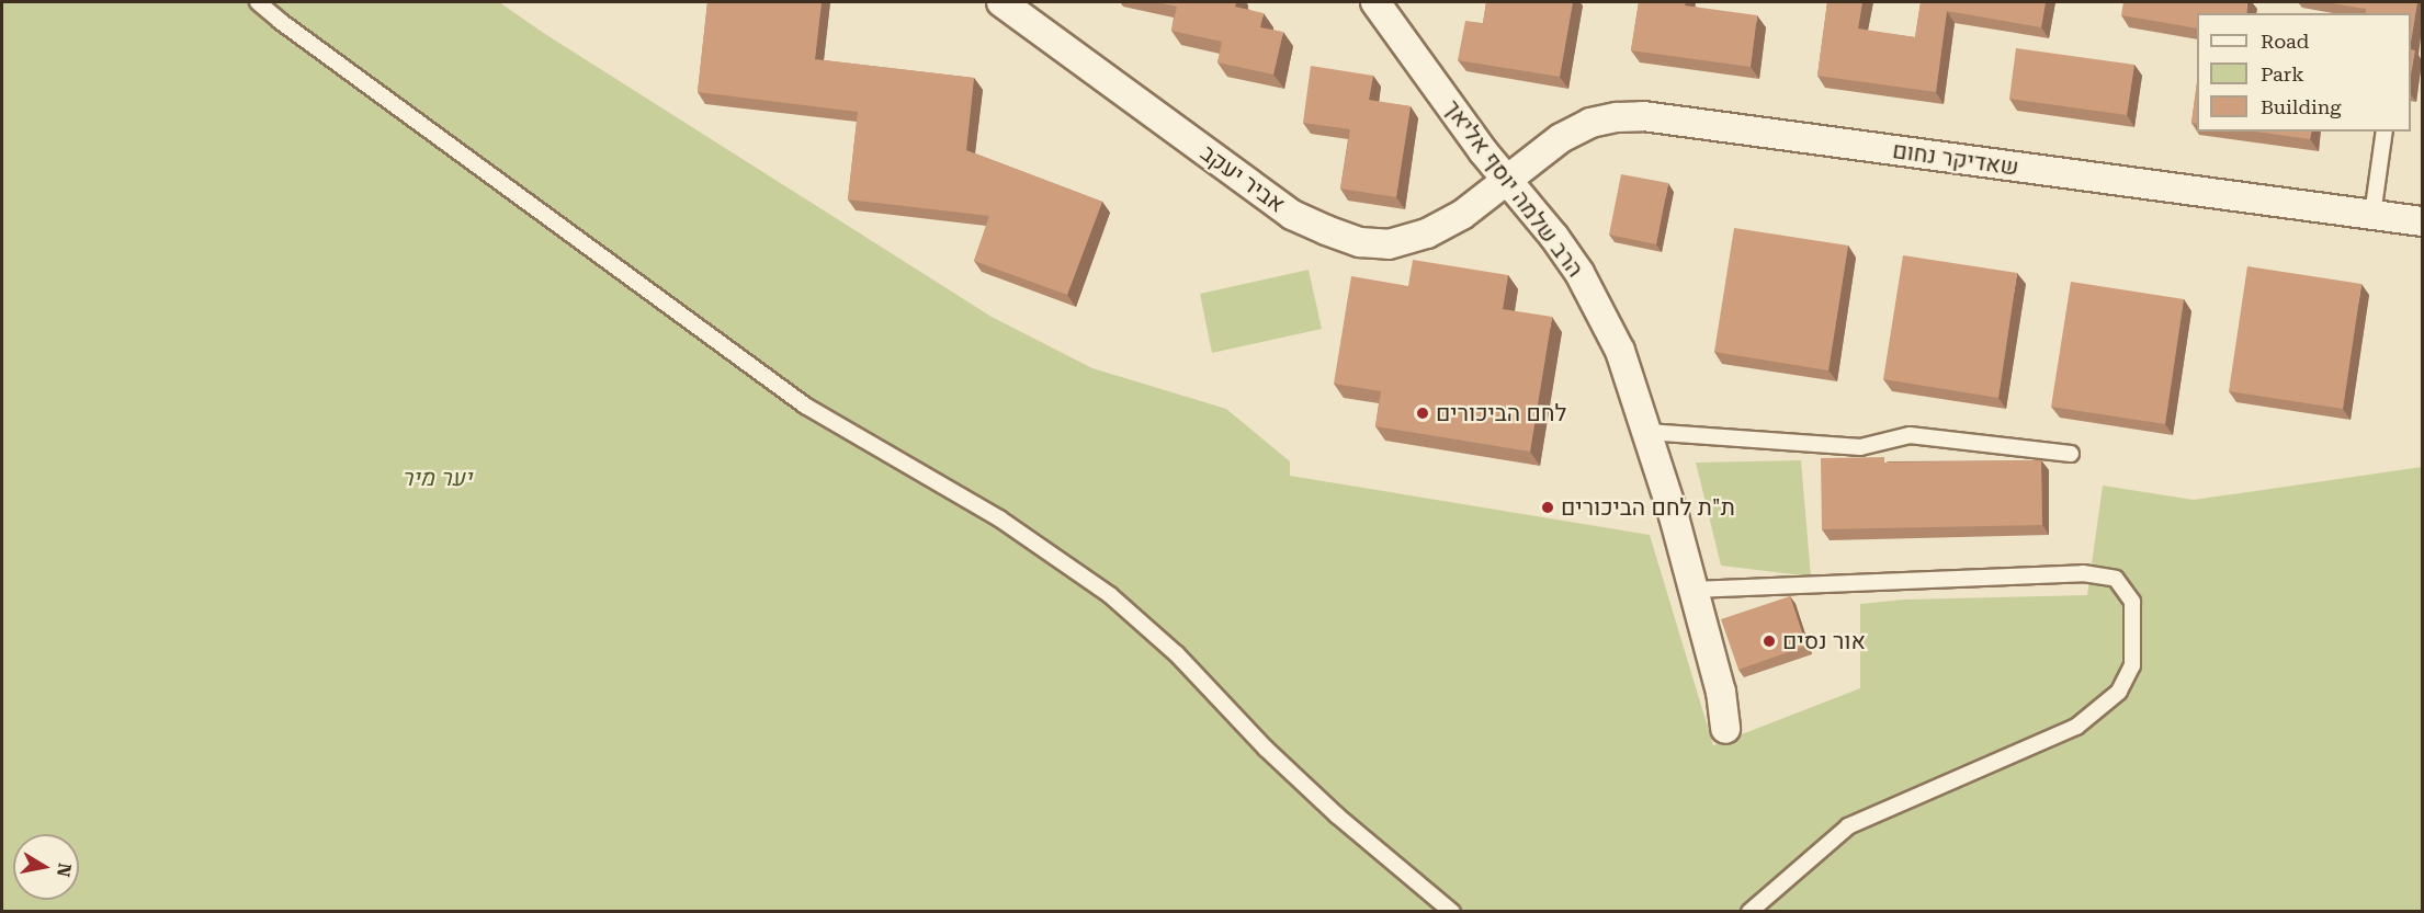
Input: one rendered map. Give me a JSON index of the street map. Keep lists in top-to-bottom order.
{
  "streets": {
    "street": ["שאדיקר נחום", "אביר יעקב", "הרב שלמה יוסף אליאך"]
  },
  "crossings": [
    ["שאדיקר נחום", "אביר יעקב"],
    ["שאדיקר נחום", "הרב שלמה יוסף אליאך"],
    ["אביר יעקב", "הרב שלמה יוסף אליאך"]
  ],
  "parks": ["יער מיר"],
  "places": ["לחם הביכורים", "ת\"ת לחם הביכורים", "אור נסים"],
  "legend": ["Road", "Park", "Building"],
  "north": "right"
}
